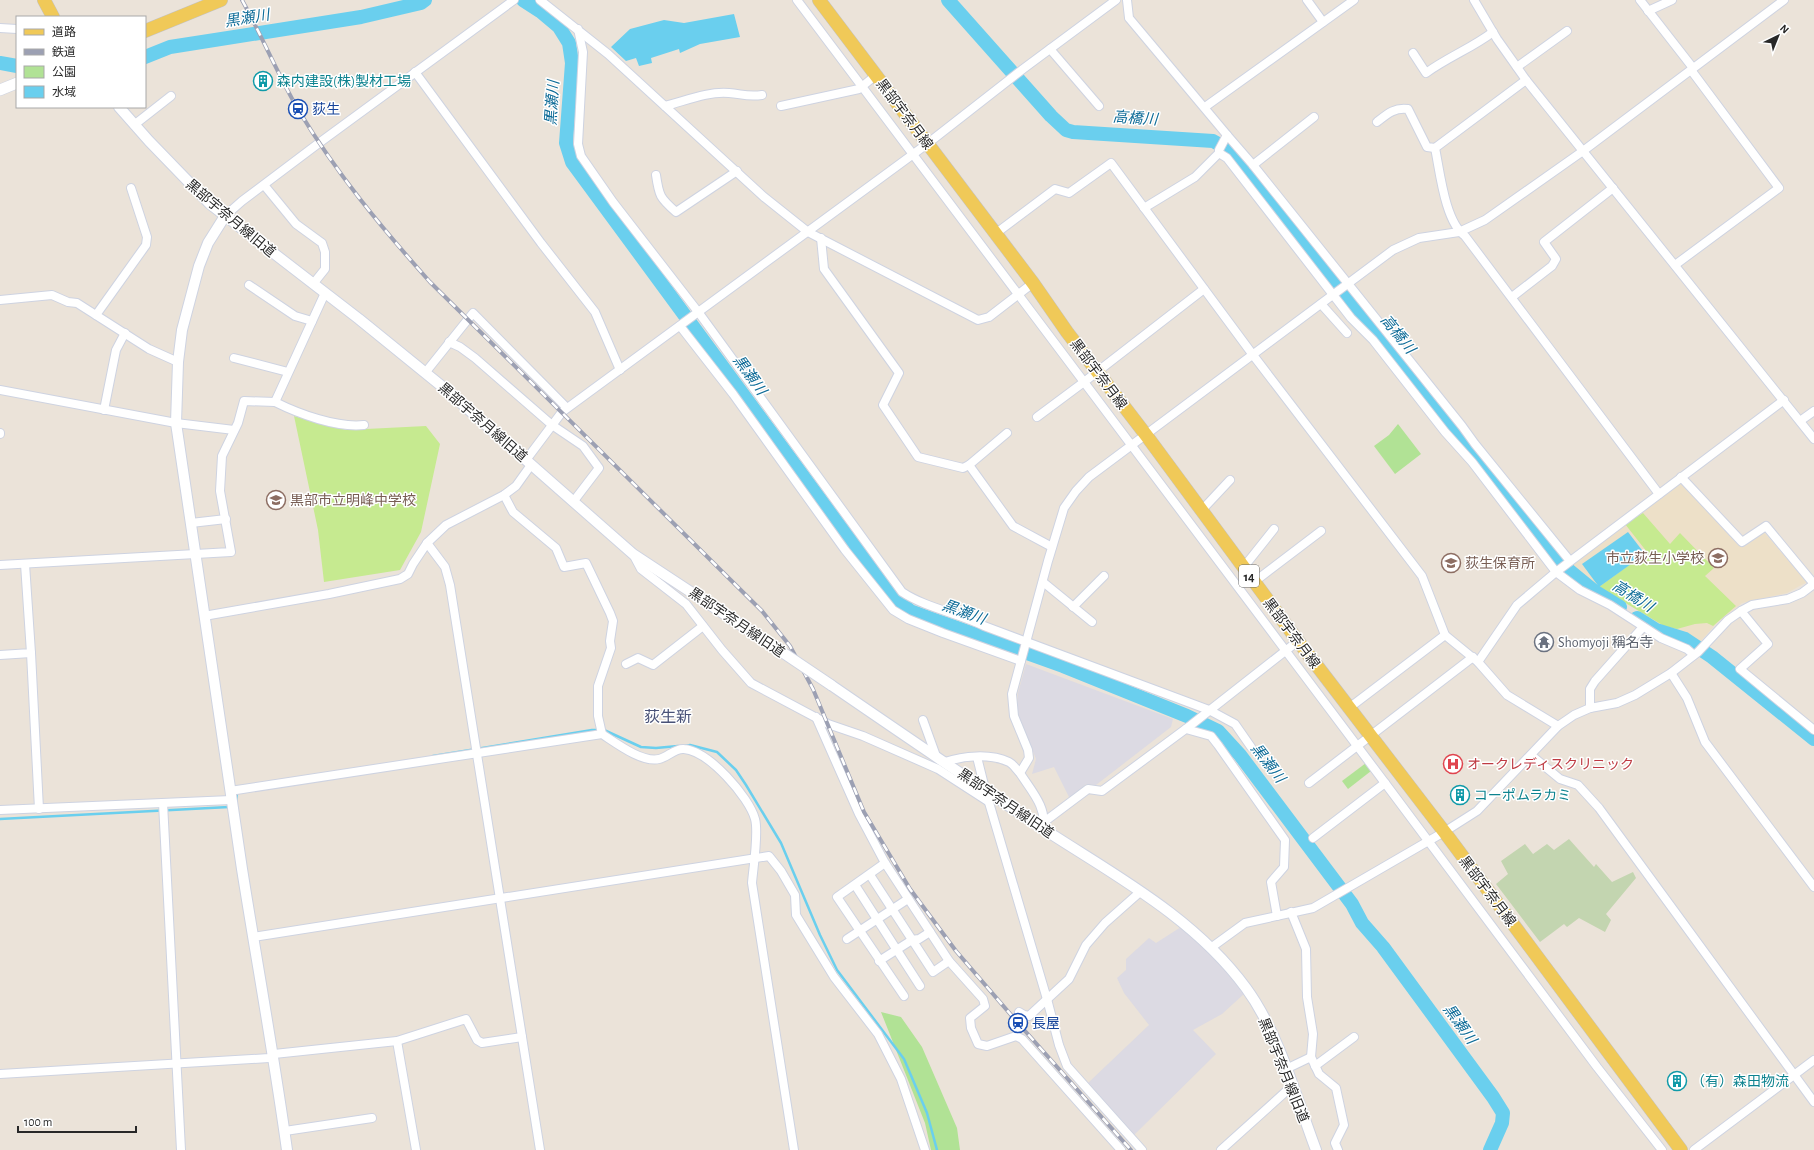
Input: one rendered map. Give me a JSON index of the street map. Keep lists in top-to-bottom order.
{
  "streets": {
    "main road": ["黒部宇奈月線", "14"],
    "street": ["黒部宇奈月線旧道"]
  },
  "districts": ["荻生新"],
  "water": ["黒瀬川", "高橋川"],
  "places": {
    "building": ["森内建設(株)製材工場", "コーポムラカミ", "（有）森田物流"],
    "station": ["荻生", "長屋"],
    "school or university": ["黒部市立明峰中学校", "市立荻生小学校", "荻生保育所"],
    "temple": ["Shomyoji 稱名寺"],
    "hospital": ["オークレディスクリニック"]
  },
  "legend": [
    "道路",
    "鉄道",
    "公園",
    "水域"
  ],
  "scale_bar": "100 m",
  "north": "top right"
}
